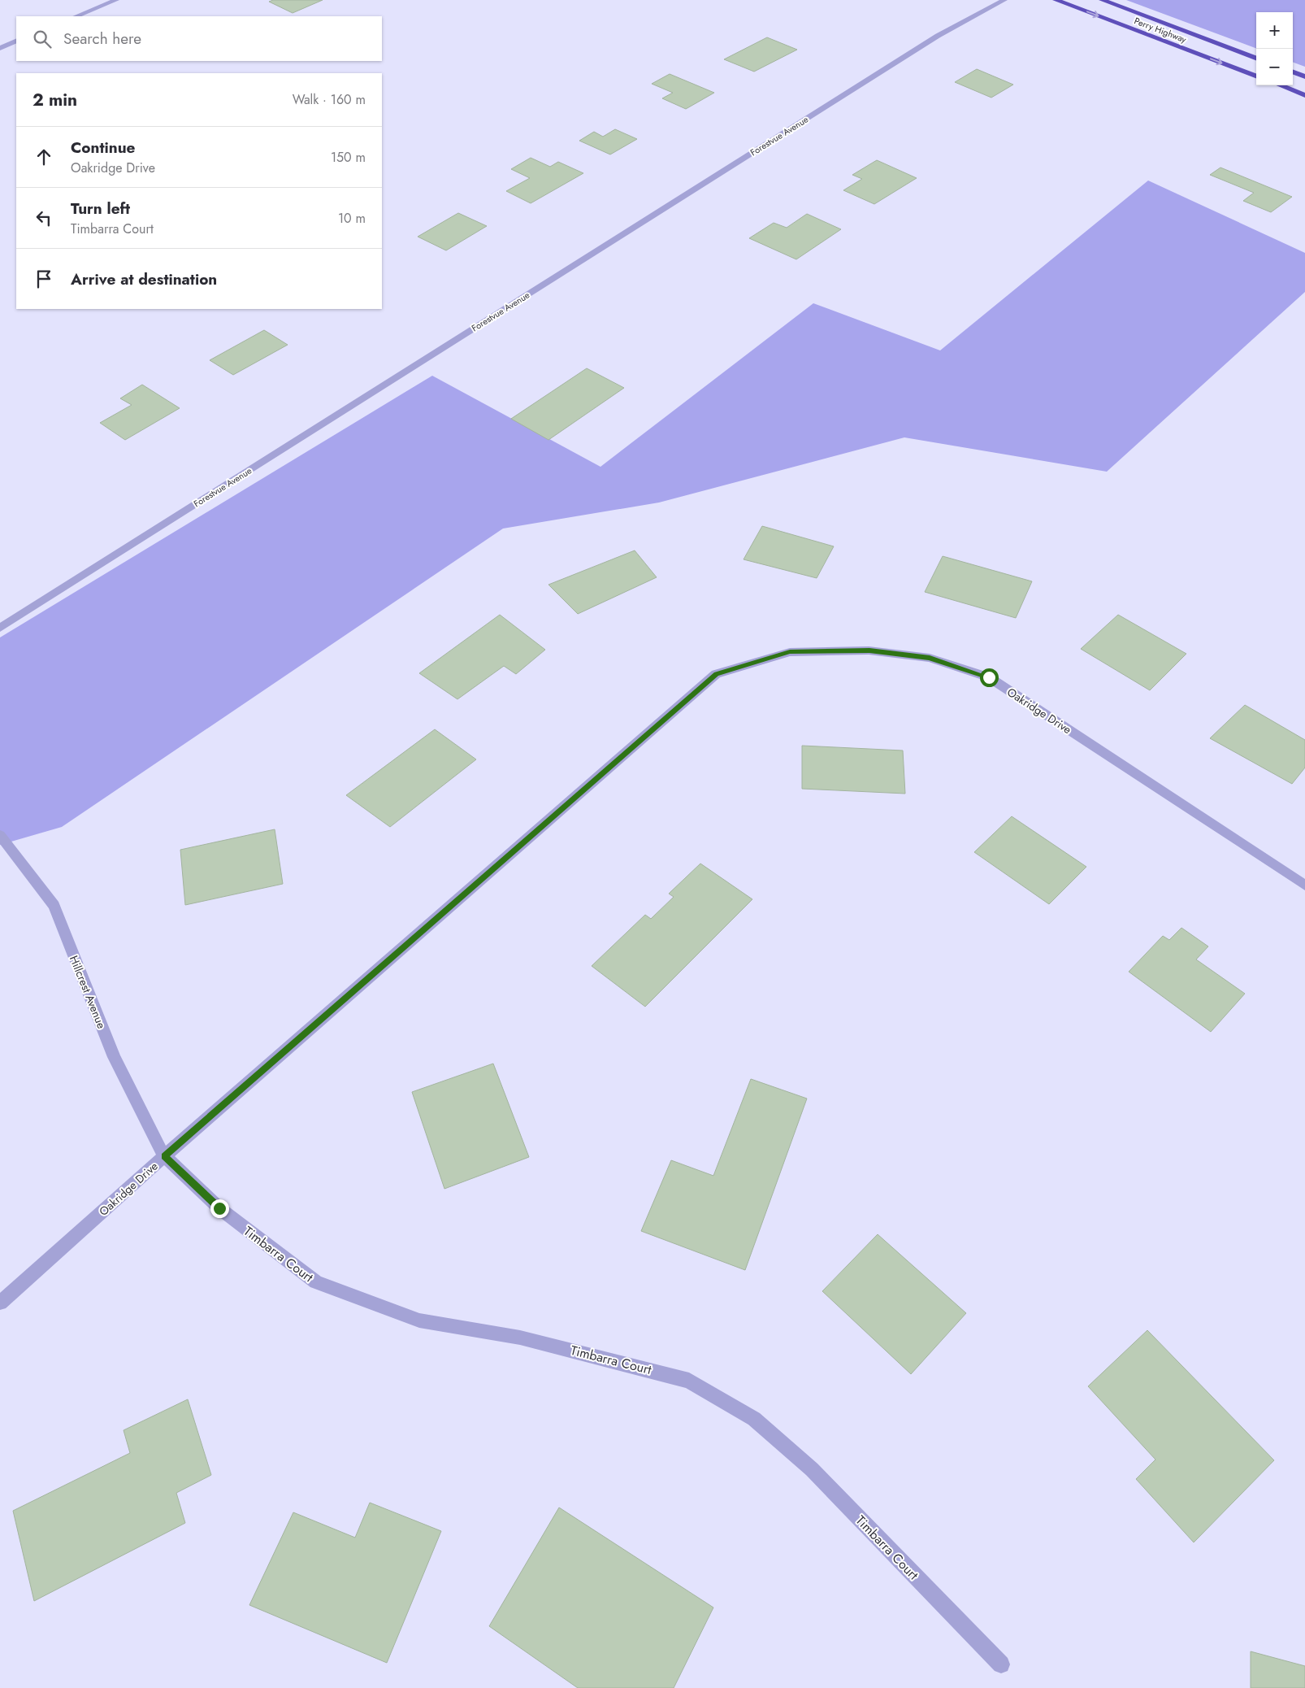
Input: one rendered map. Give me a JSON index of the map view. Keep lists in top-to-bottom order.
{
  "streets": {
    "highway": ["Perry Highway"],
    "street": [
      "Forestvue Avenue",
      "Oakridge Drive",
      "Hillcrest Avenue",
      "Timbarra Court"
    ]
  },
  "crossings": [
    ["Oakridge Drive", "Hillcrest Avenue"],
    ["Oakridge Drive", "Timbarra Court"],
    ["Hillcrest Avenue", "Timbarra Court"]
  ],
  "page": {
    "map_buttons": ["+", "−"],
    "search": "Search here",
    "heading": ["2 min", "Walk · 160 m"],
    "list": [
      ["Continue", "Oakridge Drive", "150 m"],
      ["Turn left", "Timbarra Court", "10 m"],
      "Arrive at destination"
    ]
  }
}
